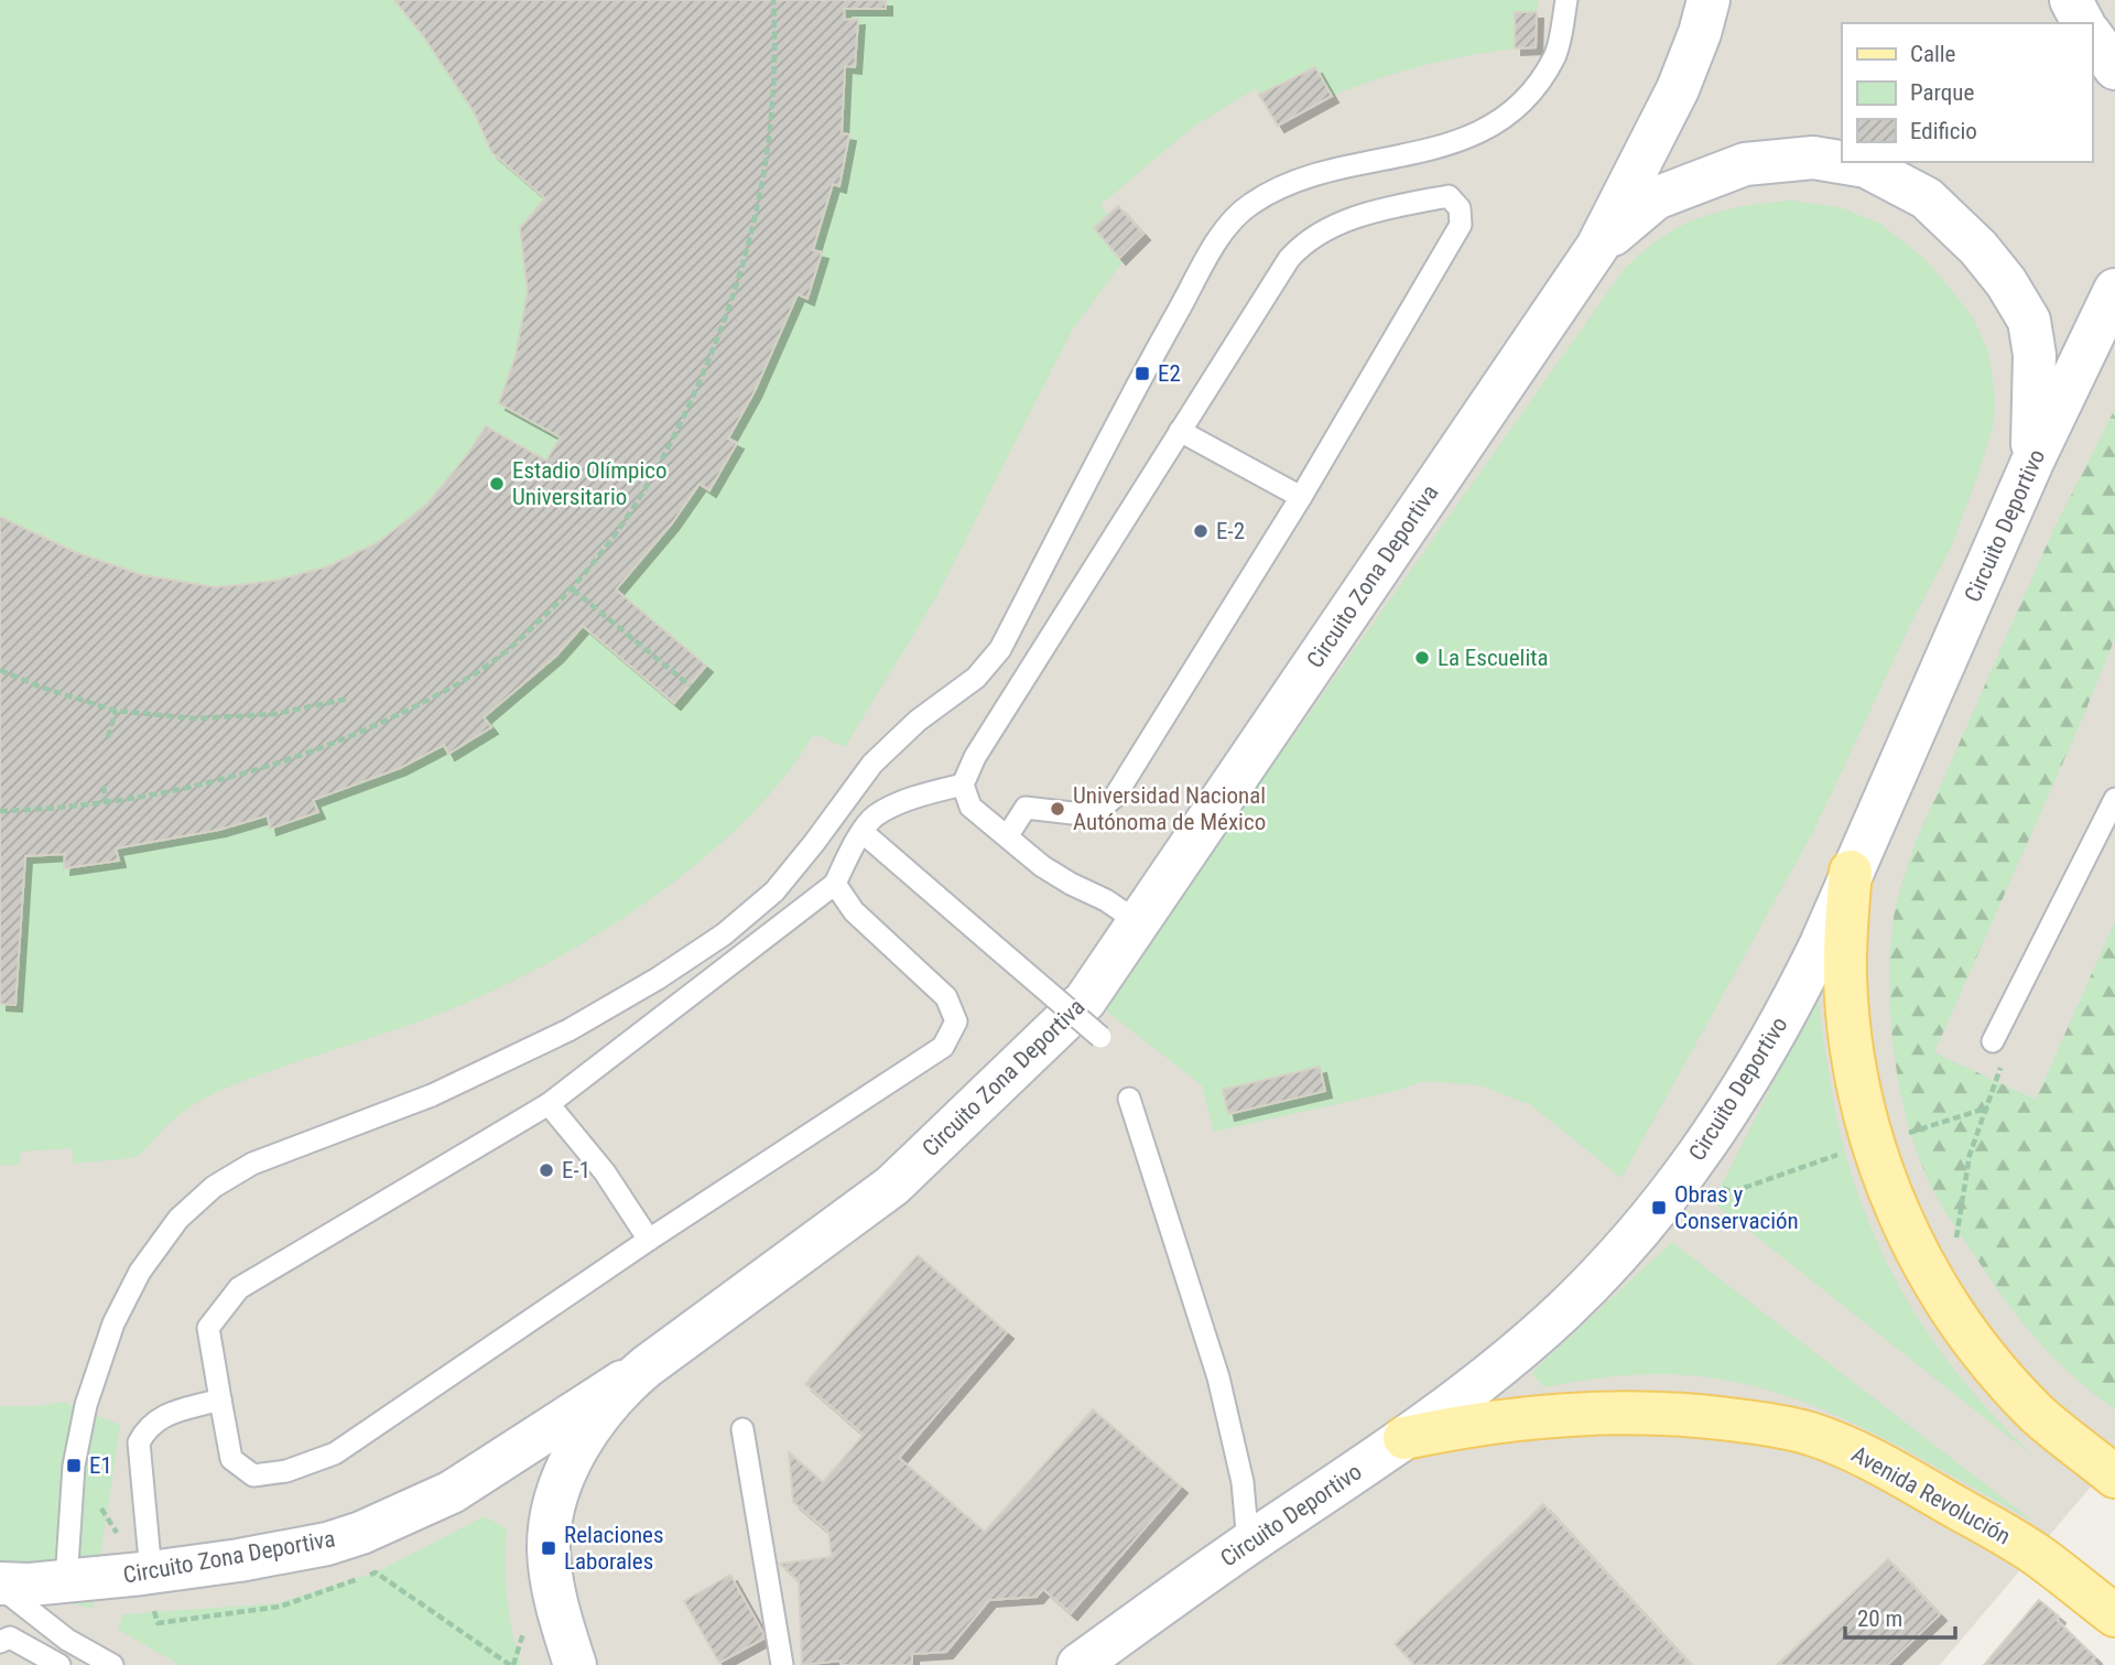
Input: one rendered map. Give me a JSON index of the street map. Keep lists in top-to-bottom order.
{
  "streets": {
    "main road": ["Avenida Revolución"],
    "street": ["Circuito Deportivo", "Circuito Zona Deportiva"]
  },
  "crossings": [
    ["Circuito Deportivo", "Avenida Revolución"]
  ],
  "places": {
    "transit": [
      "E2",
      "Obras y Conservación",
      "E1",
      "Relaciones Laborales"
    ],
    "other": [
      "Estadio Olímpico Universitario",
      "E-2",
      "La Escuelita",
      "Universidad Nacional Autónoma de México",
      "E-1"
    ]
  },
  "legend": ["Calle", "Parque", "Edificio"],
  "scale_bar": "20 m"
}
